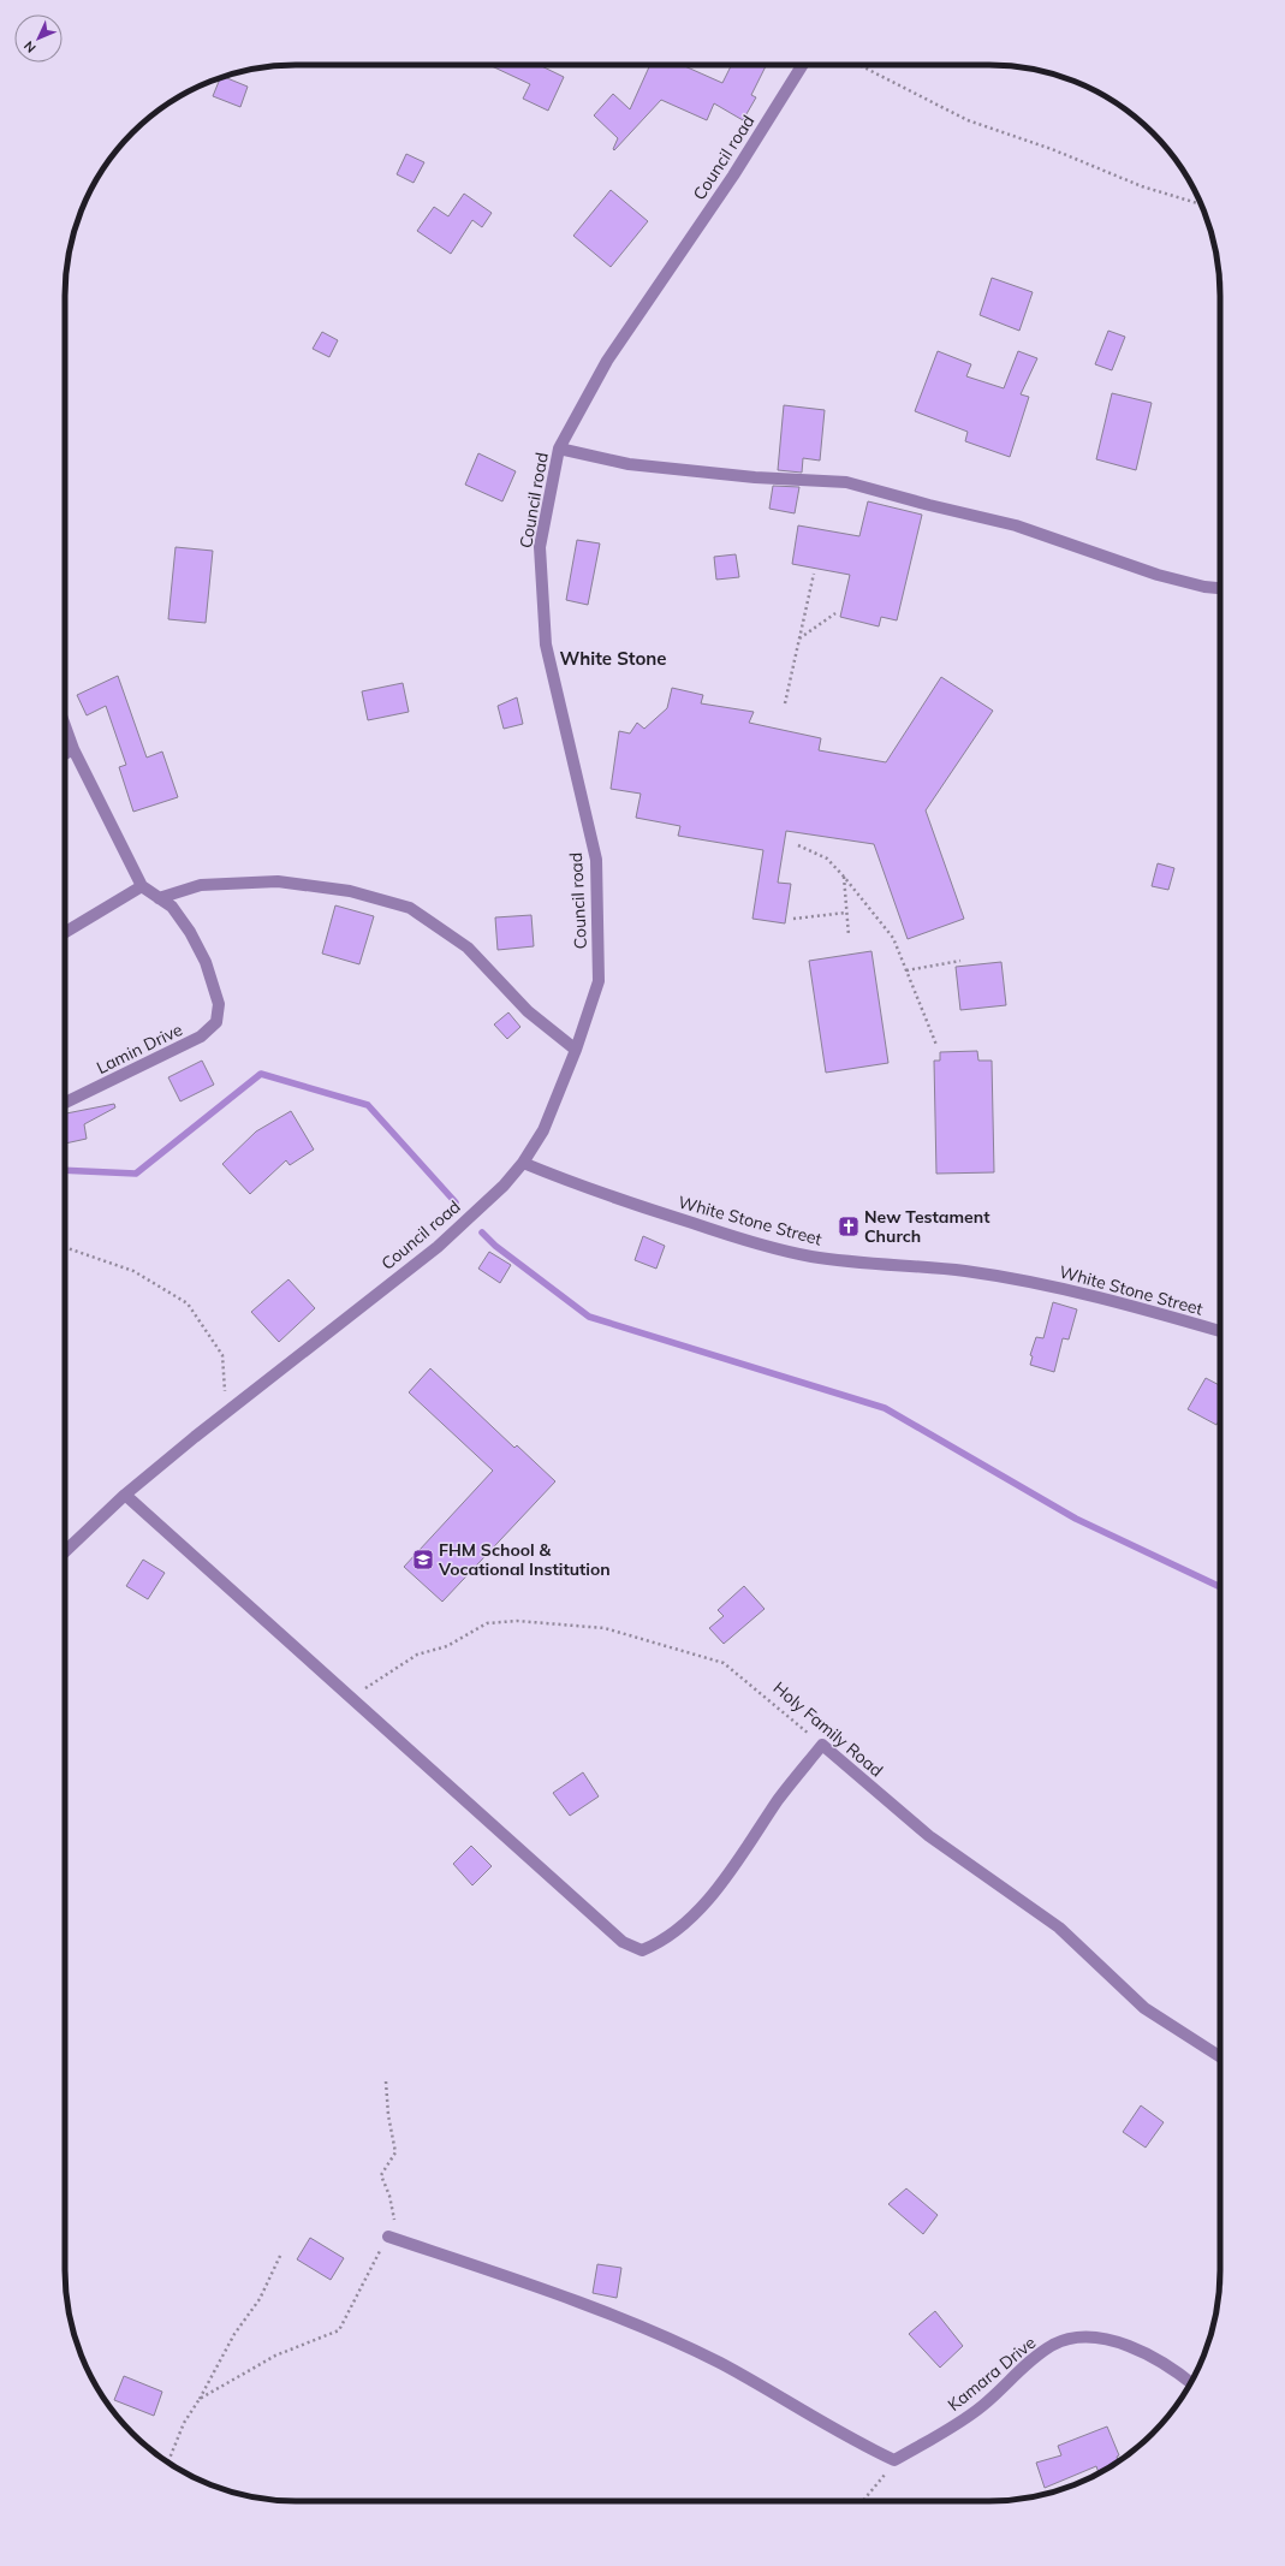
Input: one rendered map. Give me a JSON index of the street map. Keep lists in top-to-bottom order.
{
  "streets": {
    "street": [
      "Council road",
      "Lamin Drive",
      "White Stone Street",
      "Holy Family Road",
      "Kamara Drive"
    ]
  },
  "crossings": [
    ["Council road", "White Stone Street"]
  ],
  "districts": ["White Stone"],
  "places": {
    "church": ["New Testament Church"],
    "school or university": ["FHM School & Vocational Institution"]
  },
  "north": "bottom left"
}
